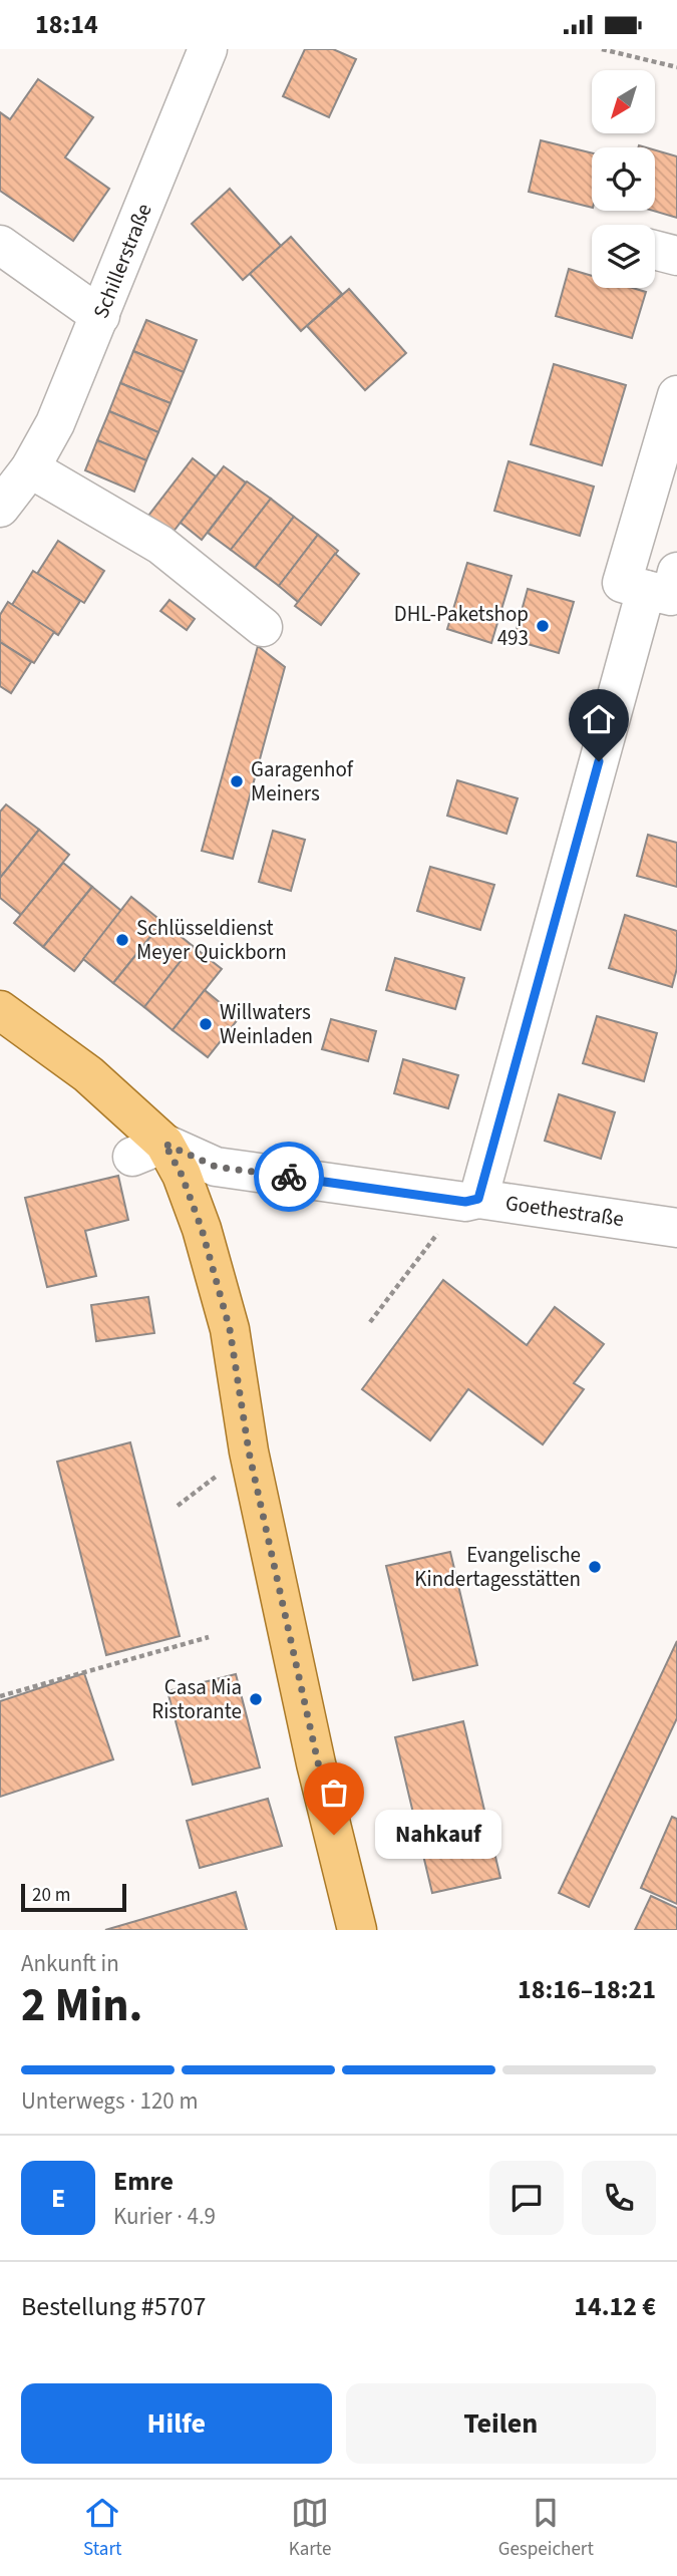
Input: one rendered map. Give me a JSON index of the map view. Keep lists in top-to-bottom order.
{
  "streets": {
    "street": ["Schillerstraße", "Goethestraße"]
  },
  "places": [
    "DHL-Paketshop 493",
    "Garagenhof Meiners",
    "Schlüsseldienst Meyer Quickborn",
    "Willwaters Weinladen",
    "Evangelische Kindertagesstätten",
    "Casa Mia Ristorante",
    "Nahkauf"
  ],
  "scale_bar": "20 m",
  "north": "bottom left",
  "page": {
    "status": "18:14",
    "bubble": "Nahkauf",
    "scale": "20 m",
    "heading": ["2 Min.", "Ankunft in", "18:16–18:21"],
    "panel": [
      "Emre",
      "Kurier · 4.9",
      "Bestellung #5707",
      "14.12 €"
    ],
    "bar": "Unterwegs · 120 m",
    "round": "E",
    "buttons": ["Hilfe", "Teilen"],
    "tabs": ["Start", "Karte", "Gespeichert"]
  }
}
